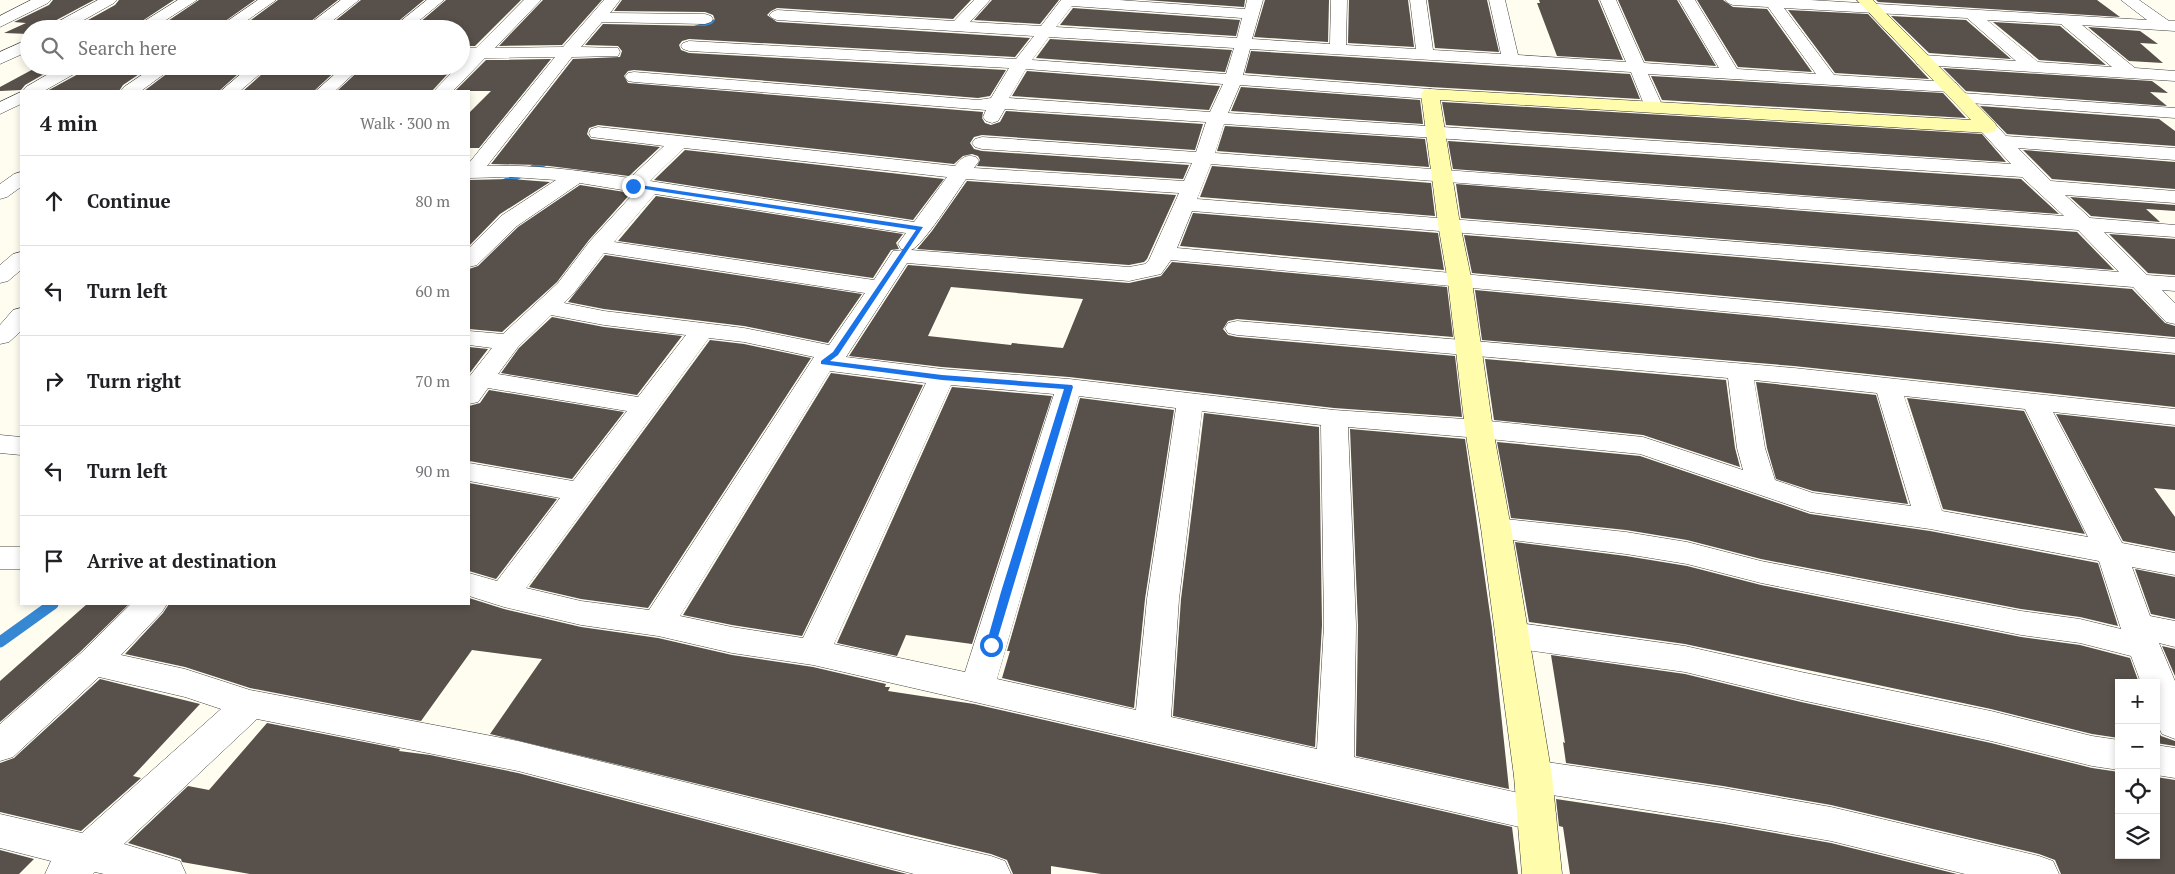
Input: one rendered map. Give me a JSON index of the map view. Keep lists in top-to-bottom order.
{
  "page": {
    "search": "Search here",
    "heading": ["4 min", "Walk · 300 m"],
    "list": [
      ["Continue", "80 m"],
      ["Turn left", "60 m"],
      ["Turn right", "70 m"],
      ["Turn left", "90 m"],
      "Arrive at destination"
    ],
    "map_buttons": ["+", "−"]
  }
}
